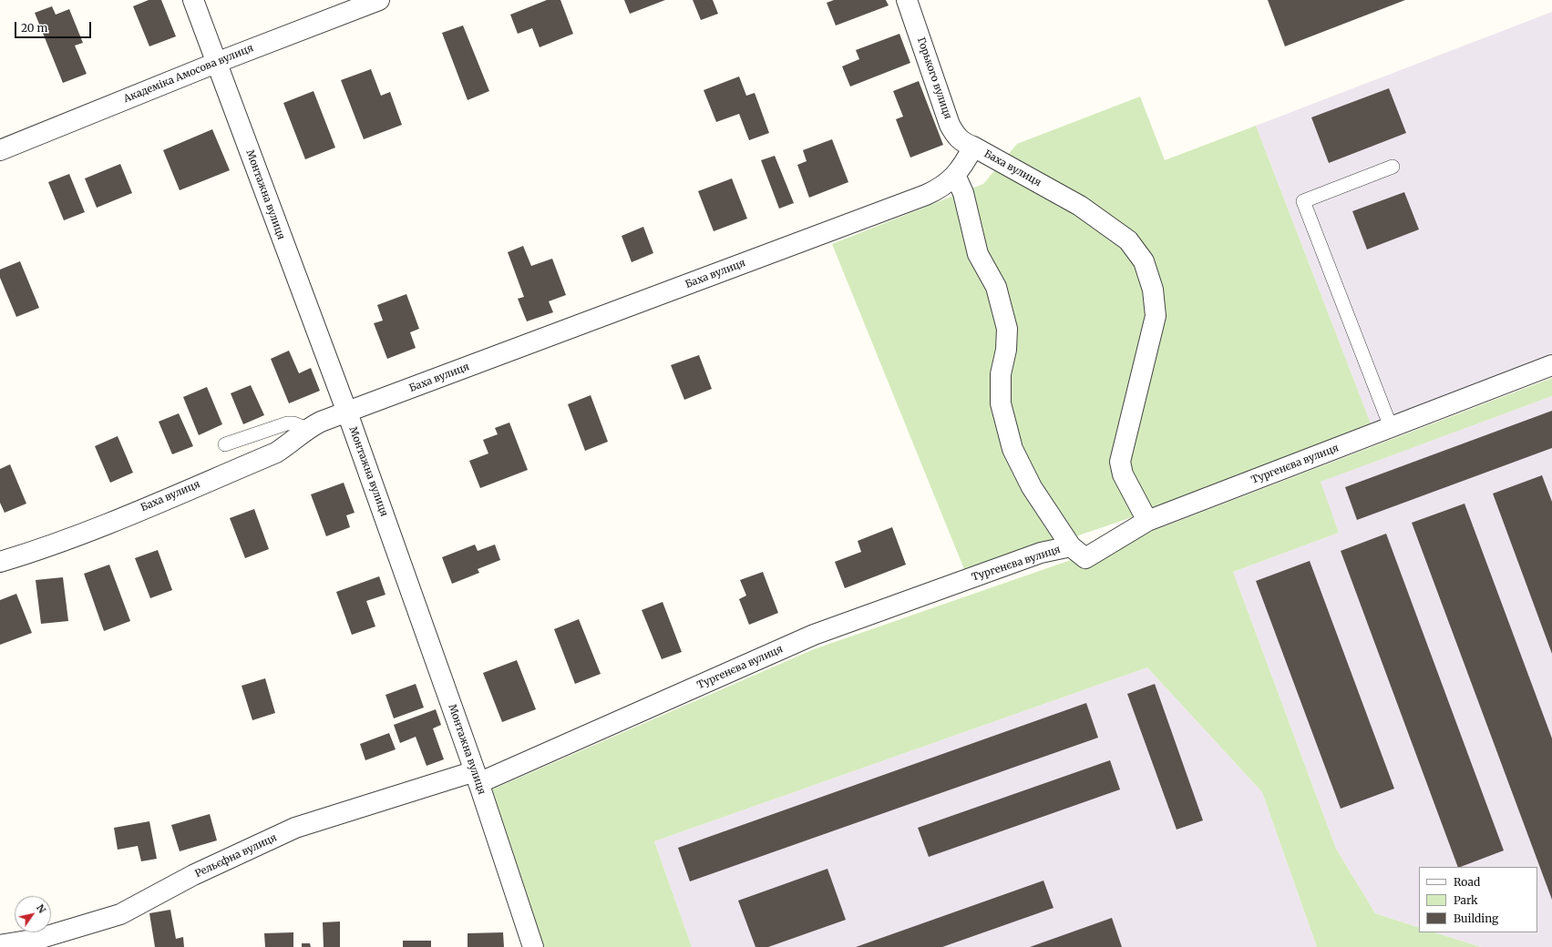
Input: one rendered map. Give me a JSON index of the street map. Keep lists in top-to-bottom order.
{
  "streets": {
    "street": [
      "Академіка Амосова вулиця",
      "Горького вулиця",
      "Баха вулиця",
      "Монтажна вулиця",
      "Тургенєва вулиця",
      "Рельєфна вулиця"
    ]
  },
  "crossings": [
    ["Академіка Амосова вулиця", "Монтажна вулиця"],
    ["Горького вулиця", "Баха вулиця"],
    ["Баха вулиця", "Монтажна вулиця"],
    ["Баха вулиця", "Тургенєва вулиця"],
    ["Монтажна вулиця", "Тургенєва вулиця"],
    ["Монтажна вулиця", "Рельєфна вулиця"],
    ["Тургенєва вулиця", "Рельєфна вулиця"]
  ],
  "legend": ["Road", "Park", "Building"],
  "scale_bar": "20 m",
  "north": "top right"
}
